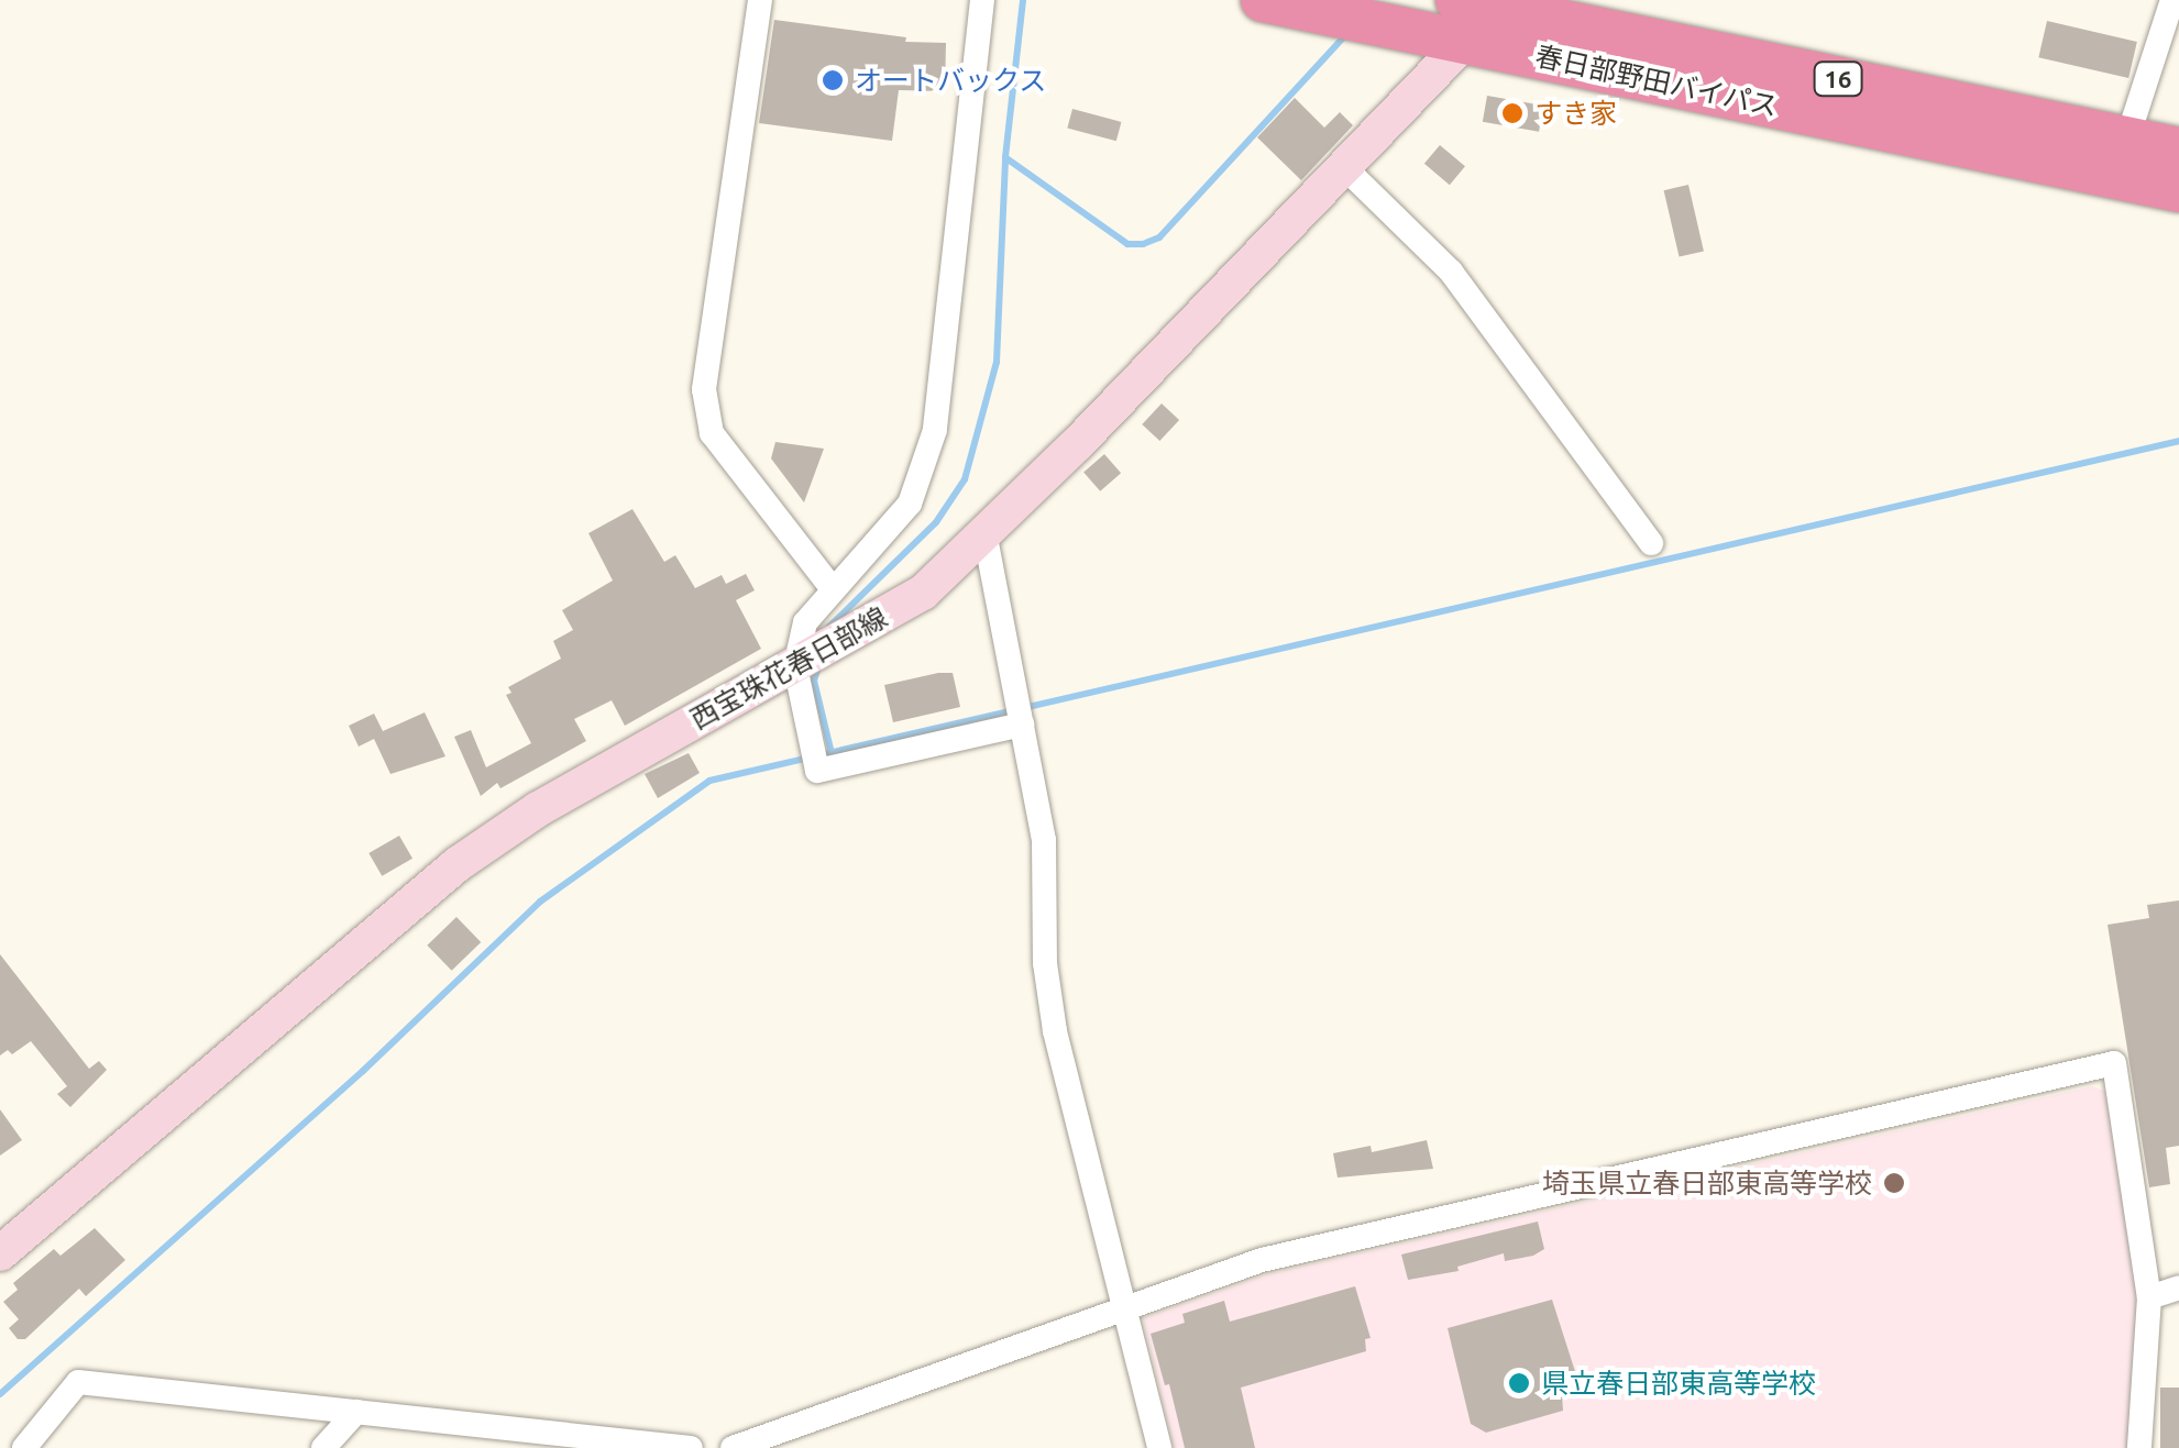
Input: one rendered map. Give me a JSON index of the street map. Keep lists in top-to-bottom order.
{
  "streets": {
    "highway": ["16", "春日部野田バイパス"],
    "main road": ["西宝珠花春日部線"]
  },
  "crossings": [
    ["春日部野田バイパス", "西宝珠花春日部線"]
  ],
  "places": [
    "オートバックス",
    "すき家",
    "埼玉県立春日部東高等学校",
    "県立春日部東高等学校"
  ]
}
